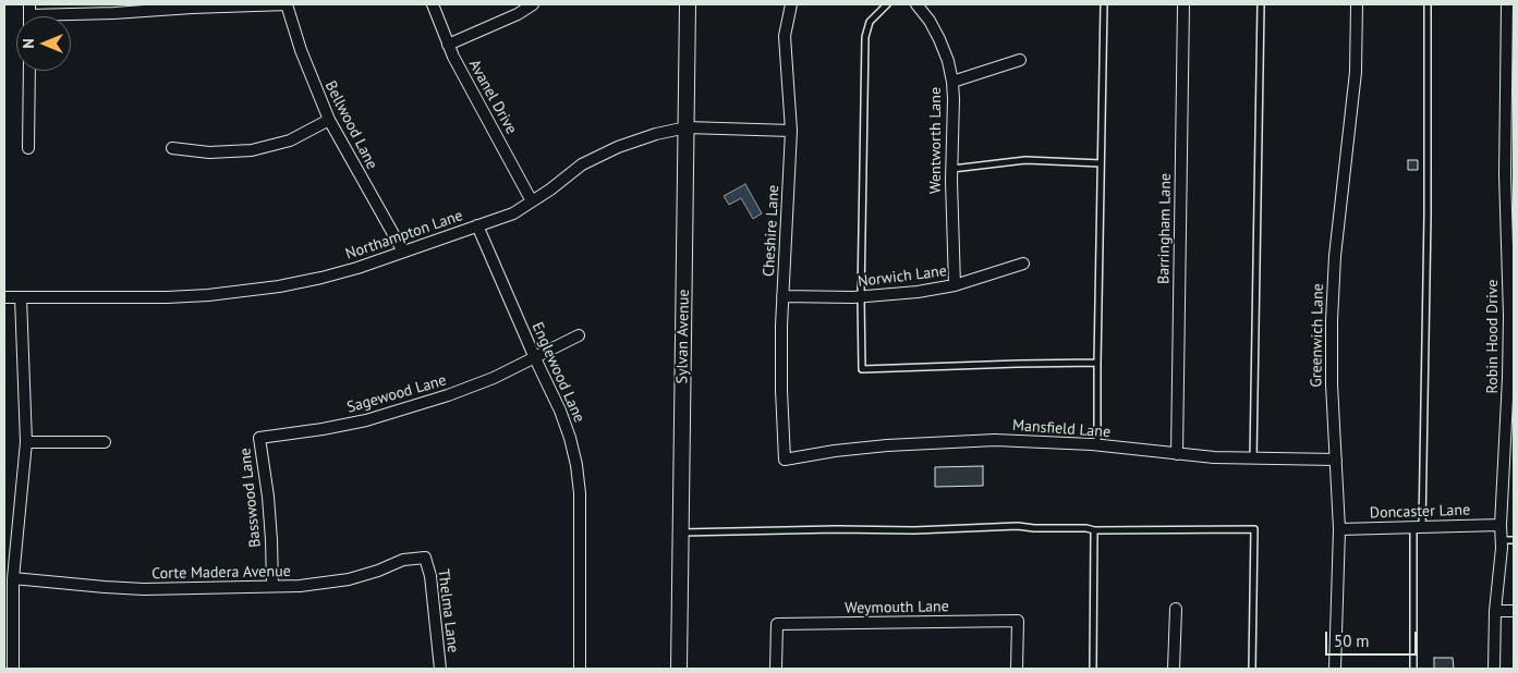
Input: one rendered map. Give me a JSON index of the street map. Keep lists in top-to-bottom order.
{
  "streets": {
    "main road": ["Sylvan Avenue"],
    "street": [
      "Avanel Drive",
      "Bellwood Lane",
      "Wentworth Lane",
      "Barringham Lane",
      "Cheshire Lane",
      "Northampton Lane",
      "Norwich Lane",
      "Greenwich Lane",
      "Robin Hood Drive",
      "Englewood Lane",
      "Sagewood Lane",
      "Mansfield Lane",
      "Basswood Lane",
      "Doncaster Lane",
      "Corte Madera Avenue",
      "Weymouth Lane",
      "Thelma Lane"
    ]
  },
  "crossings": [
    ["Avanel Drive", "Northampton Lane"],
    ["Bellwood Lane", "Northampton Lane"],
    ["Wentworth Lane", "Norwich Lane"],
    ["Barringham Lane", "Mansfield Lane"],
    ["Cheshire Lane", "Northampton Lane"],
    ["Cheshire Lane", "Norwich Lane"],
    ["Cheshire Lane", "Mansfield Lane"],
    ["Northampton Lane", "Sylvan Avenue"],
    ["Northampton Lane", "Englewood Lane"],
    ["Greenwich Lane", "Mansfield Lane"],
    ["Greenwich Lane", "Doncaster Lane"],
    ["Robin Hood Drive", "Doncaster Lane"],
    ["Englewood Lane", "Sagewood Lane"],
    ["Sagewood Lane", "Basswood Lane"],
    ["Basswood Lane", "Corte Madera Avenue"],
    ["Corte Madera Avenue", "Thelma Lane"]
  ],
  "scale_bar": "50 m",
  "north": "left"
}
